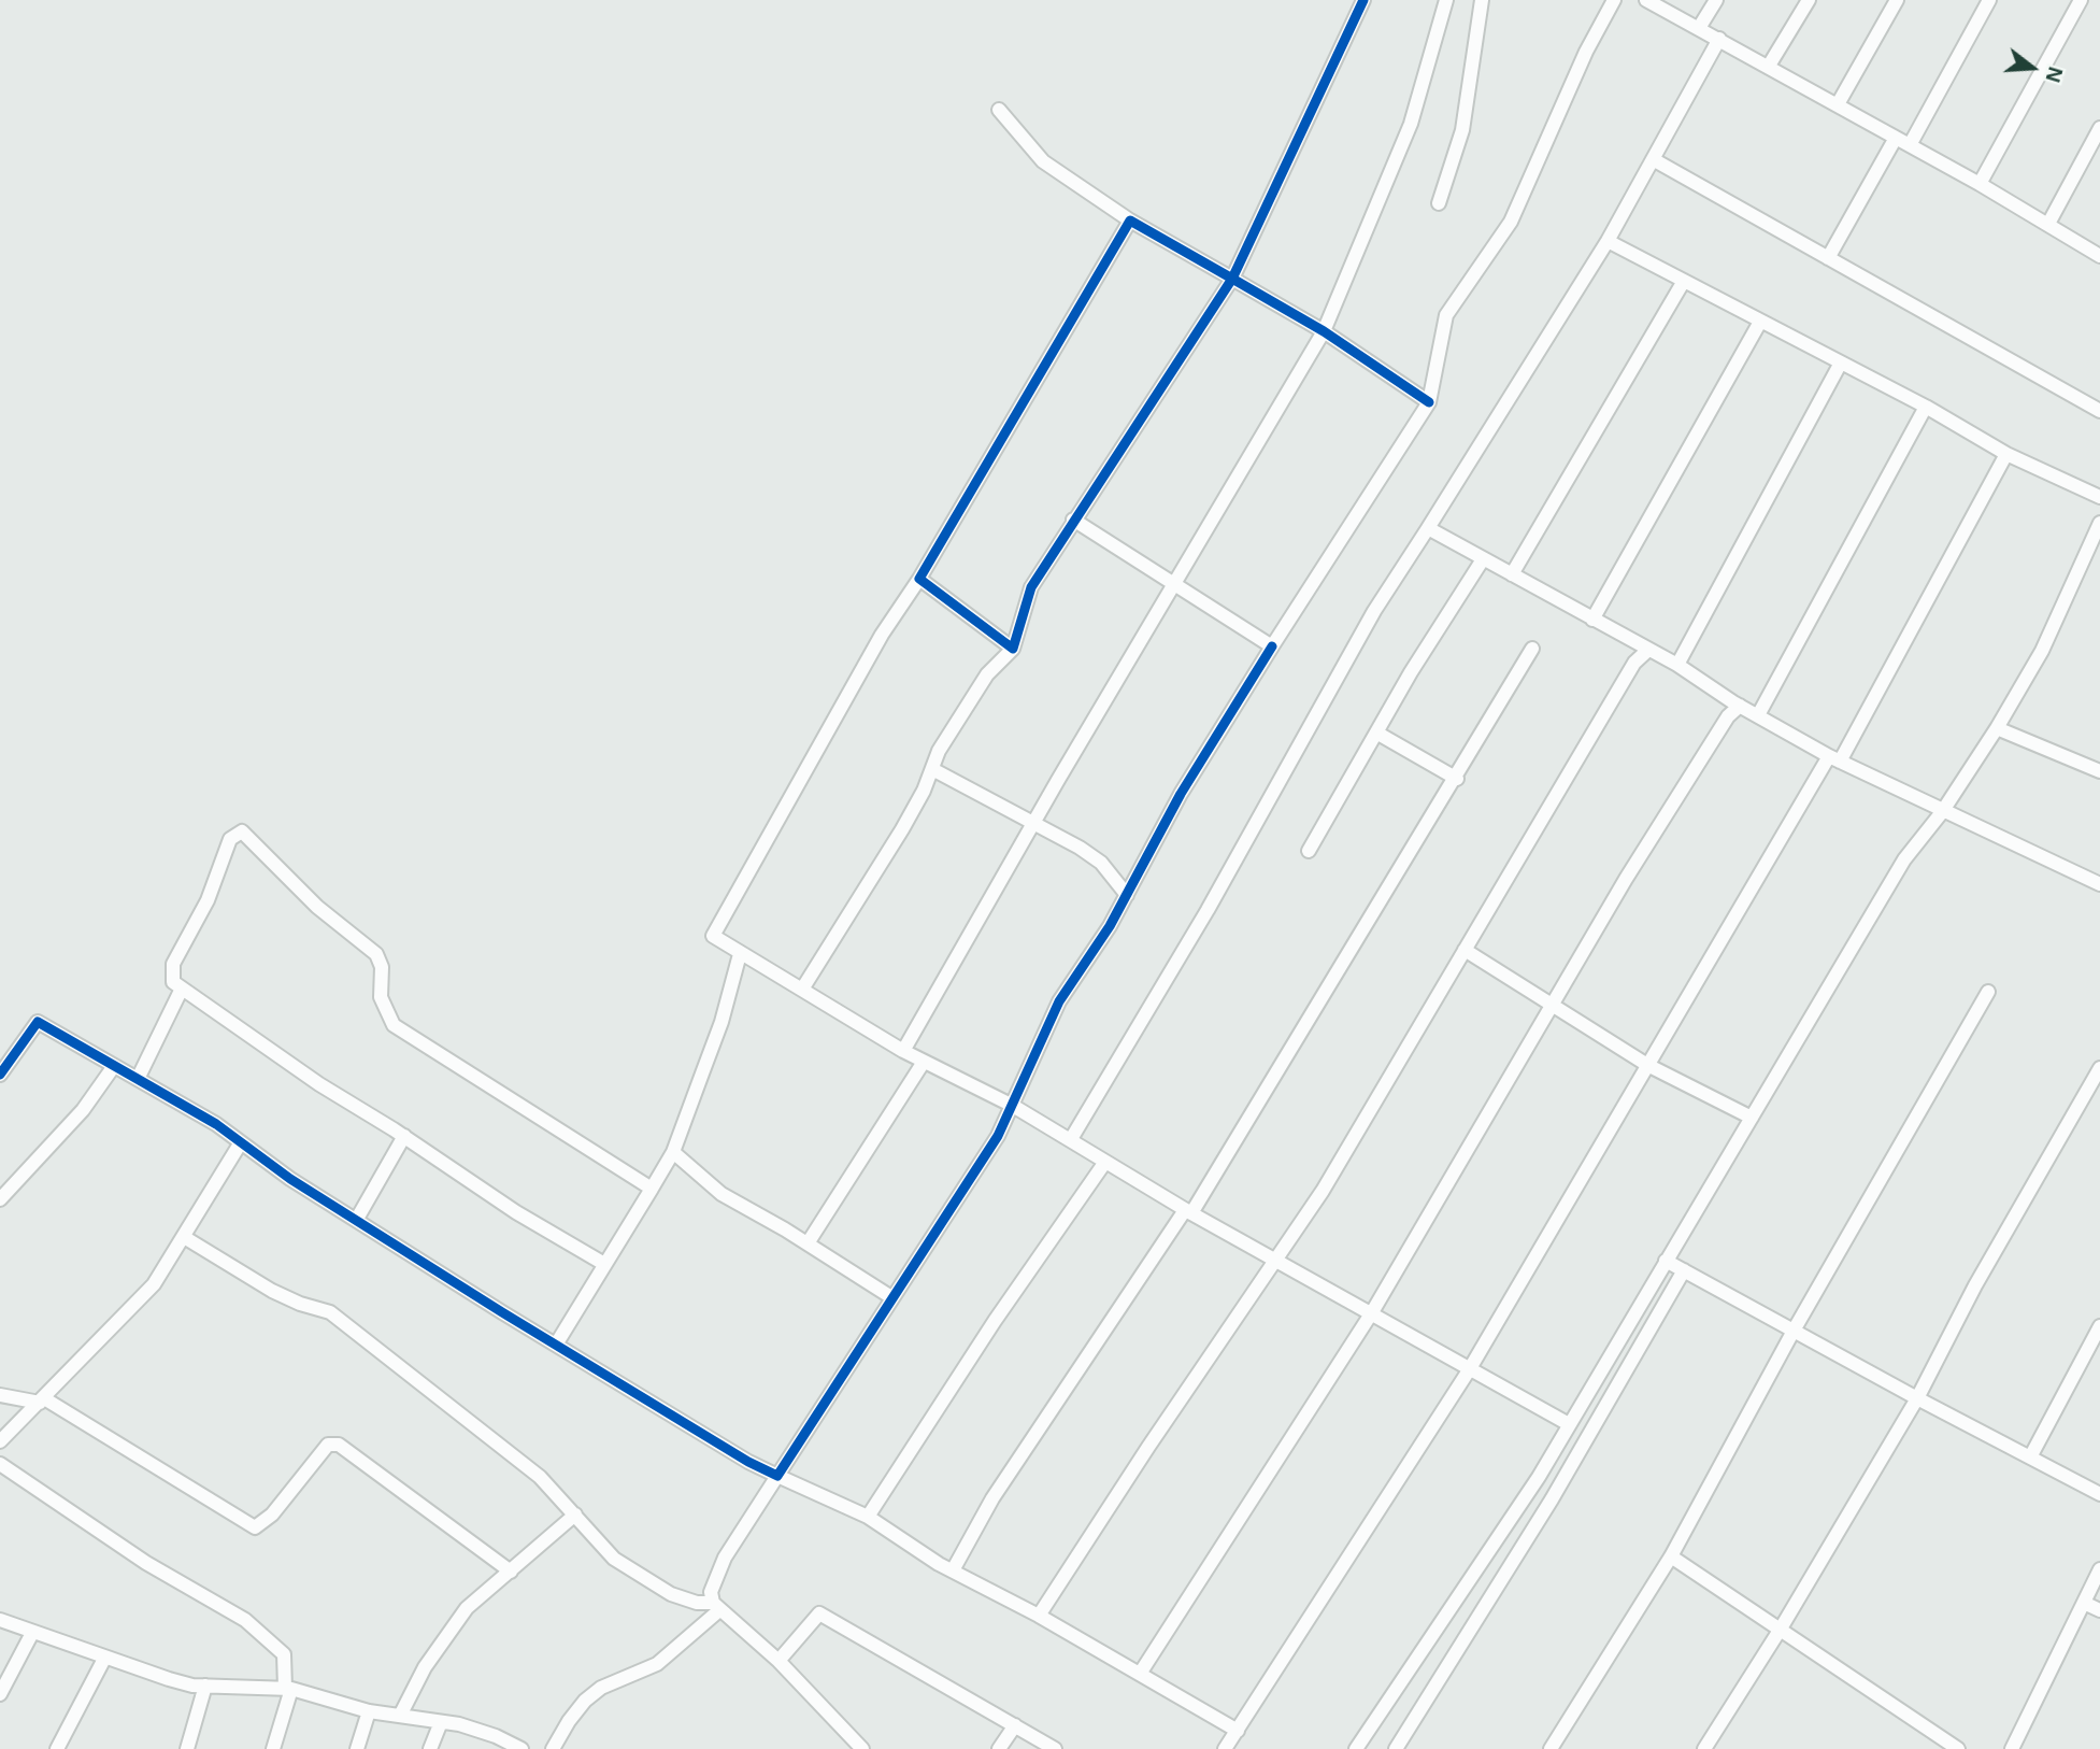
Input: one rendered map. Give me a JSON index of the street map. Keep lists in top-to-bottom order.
{
  "north": "right"
}
